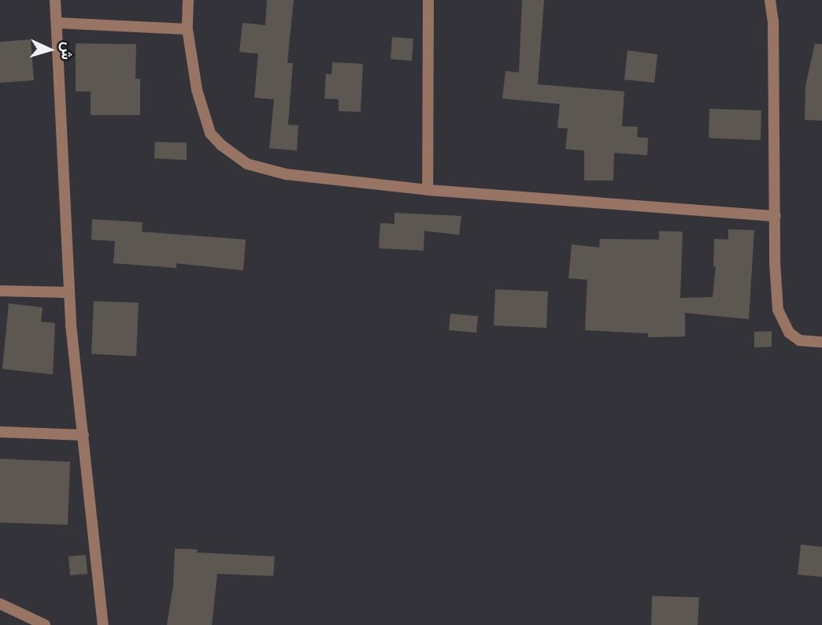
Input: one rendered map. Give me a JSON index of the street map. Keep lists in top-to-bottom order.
{
  "north": "right"
}
